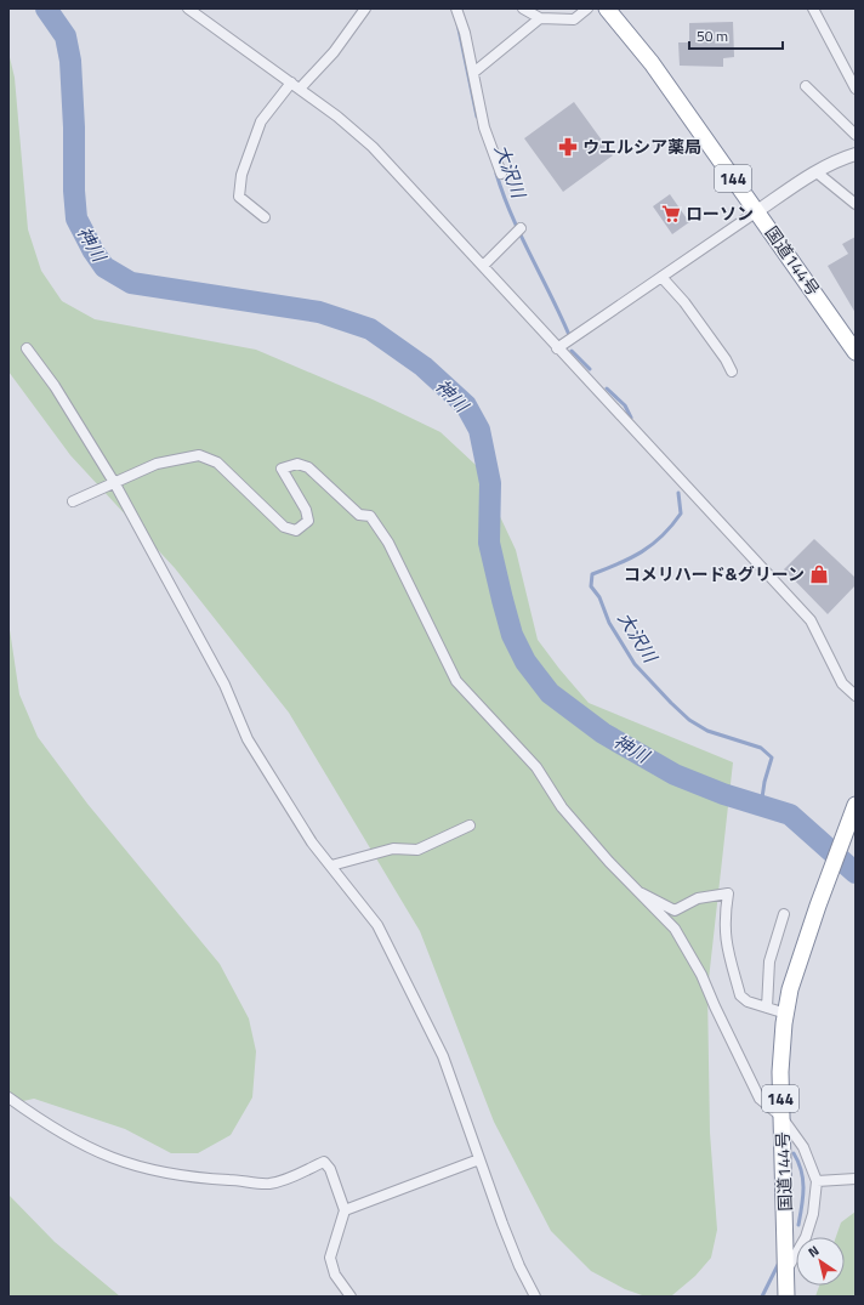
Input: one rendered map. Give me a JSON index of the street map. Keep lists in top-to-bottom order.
{
  "streets": {
    "highway": ["144", "国道144号"]
  },
  "water": ["大沢川", "神川"],
  "places": {
    "pharmacy": ["ウエルシア薬局"],
    "supermarket": ["ローソン"],
    "shop": ["コメリハード&グリーン"]
  },
  "scale_bar": "50 m",
  "north": "top left"
}
